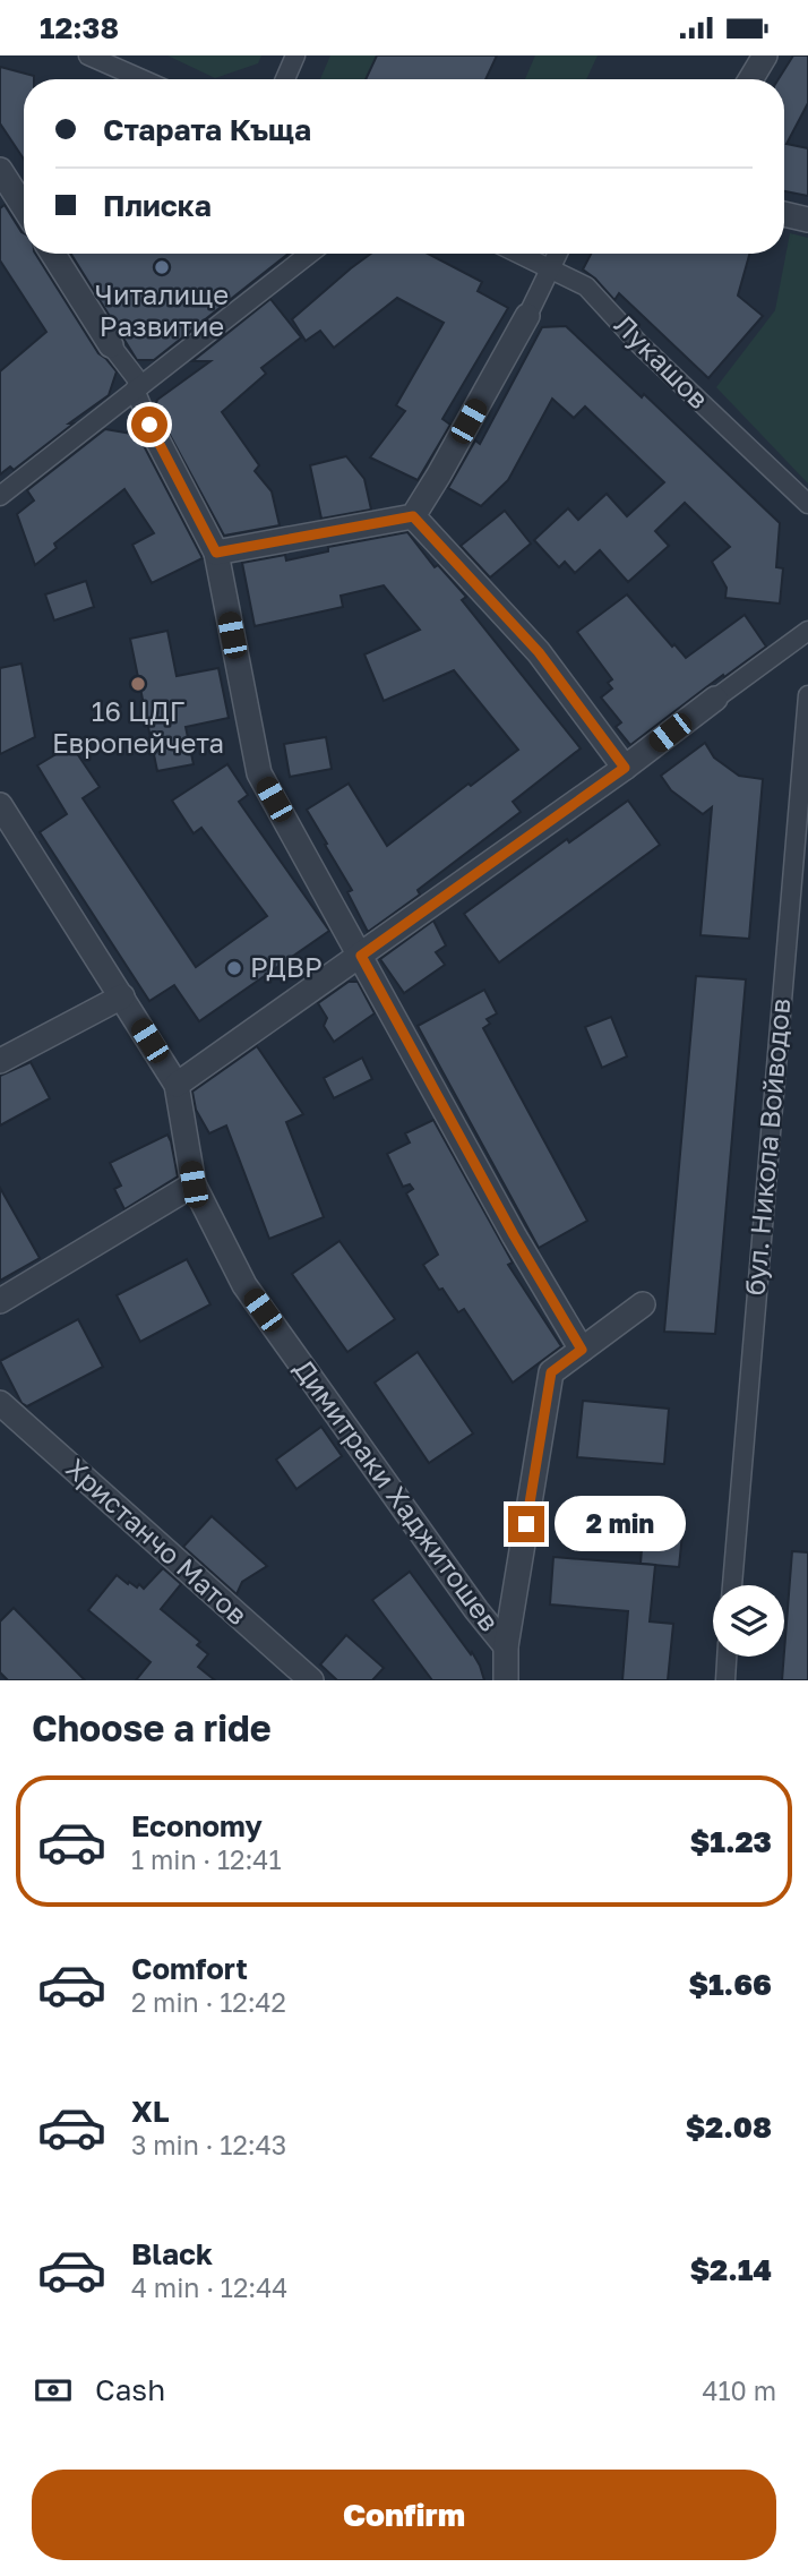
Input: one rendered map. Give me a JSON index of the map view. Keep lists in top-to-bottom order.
{
  "streets": {
    "street": [
      "Лукашов",
      "бул. Никола Войводов",
      "Димитраки Хаджитошев",
      "Христанчо Матов"
    ]
  },
  "places": ["Читалище Развитие", "16 ЦДГ Европейчета", "РДВР"],
  "page": {
    "status": "12:38",
    "banner": ["Старата Къща", "Плиска"],
    "bubble": "2 min",
    "heading": "Choose a ride",
    "list": [
      {
        "name": "Economy",
        "note": "1 min · 12:41",
        "value": "$1.23"
      },
      {
        "name": "Comfort",
        "note": "2 min · 12:42",
        "value": "$1.66"
      },
      {
        "name": "XL",
        "note": "3 min · 12:43",
        "value": "$2.08"
      },
      {
        "name": "Black",
        "note": "4 min · 12:44",
        "value": "$2.14"
      }
    ],
    "pay": ["Cash", "410 m"],
    "buttons": "Confirm"
  }
}
